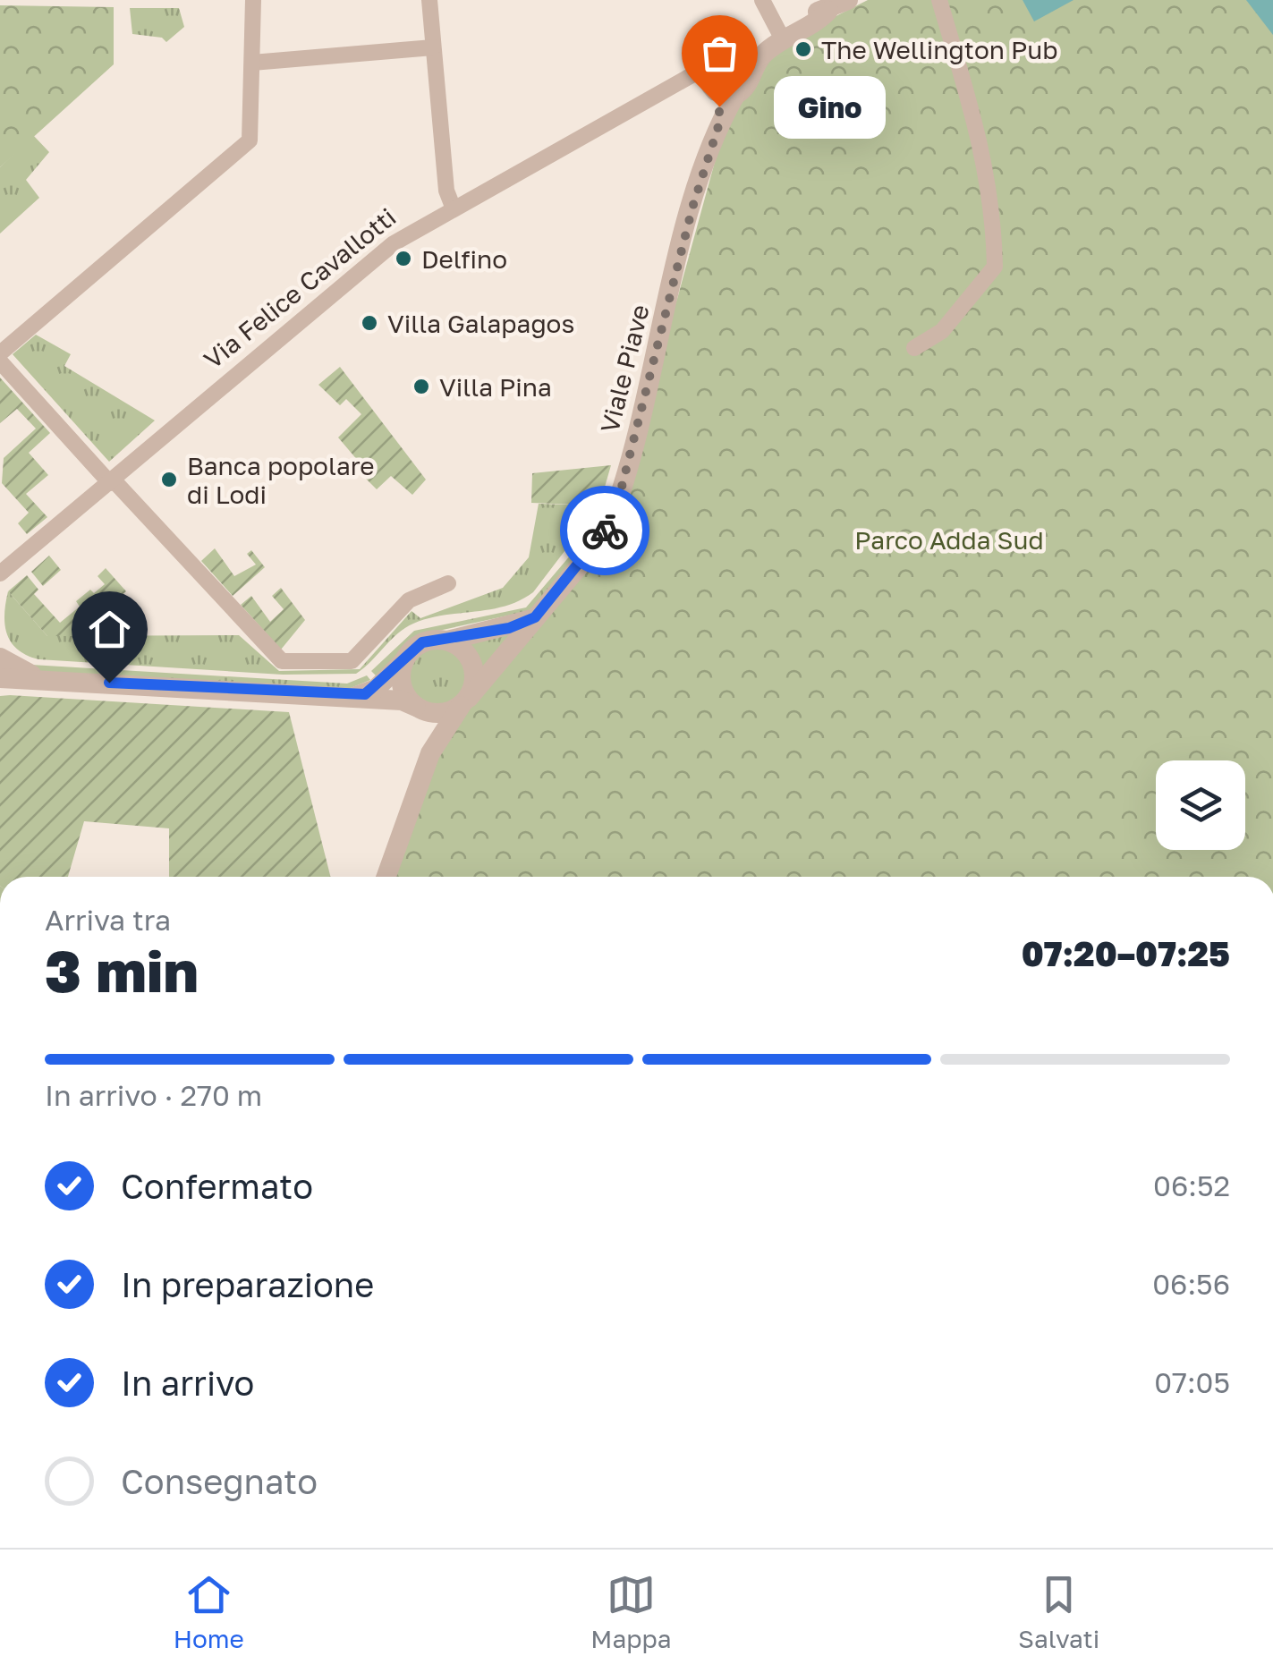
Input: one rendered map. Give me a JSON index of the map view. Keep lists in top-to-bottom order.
{
  "streets": {
    "street": ["Via Felice Cavallotti", "Viale Piave"]
  },
  "crossings": [
    ["Via Felice Cavallotti", "Viale Piave"]
  ],
  "parks": ["Parco Adda Sud"],
  "places": [
    "The Wellington Pub",
    "Gino",
    "Delfino",
    "Villa Galapagos",
    "Villa Pina",
    "Banca popolare di Lodi"
  ],
  "page": {
    "bubble": "Gino",
    "heading": ["3 min", "Arriva tra", "07:20–07:25"],
    "bar": "In arrivo · 270 m",
    "list": [
      ["Confermato", "06:52"],
      ["In preparazione", "06:56"],
      ["In arrivo", "07:05"],
      "Consegnato"
    ],
    "tabs": ["Home", "Mappa", "Salvati"]
  }
}
